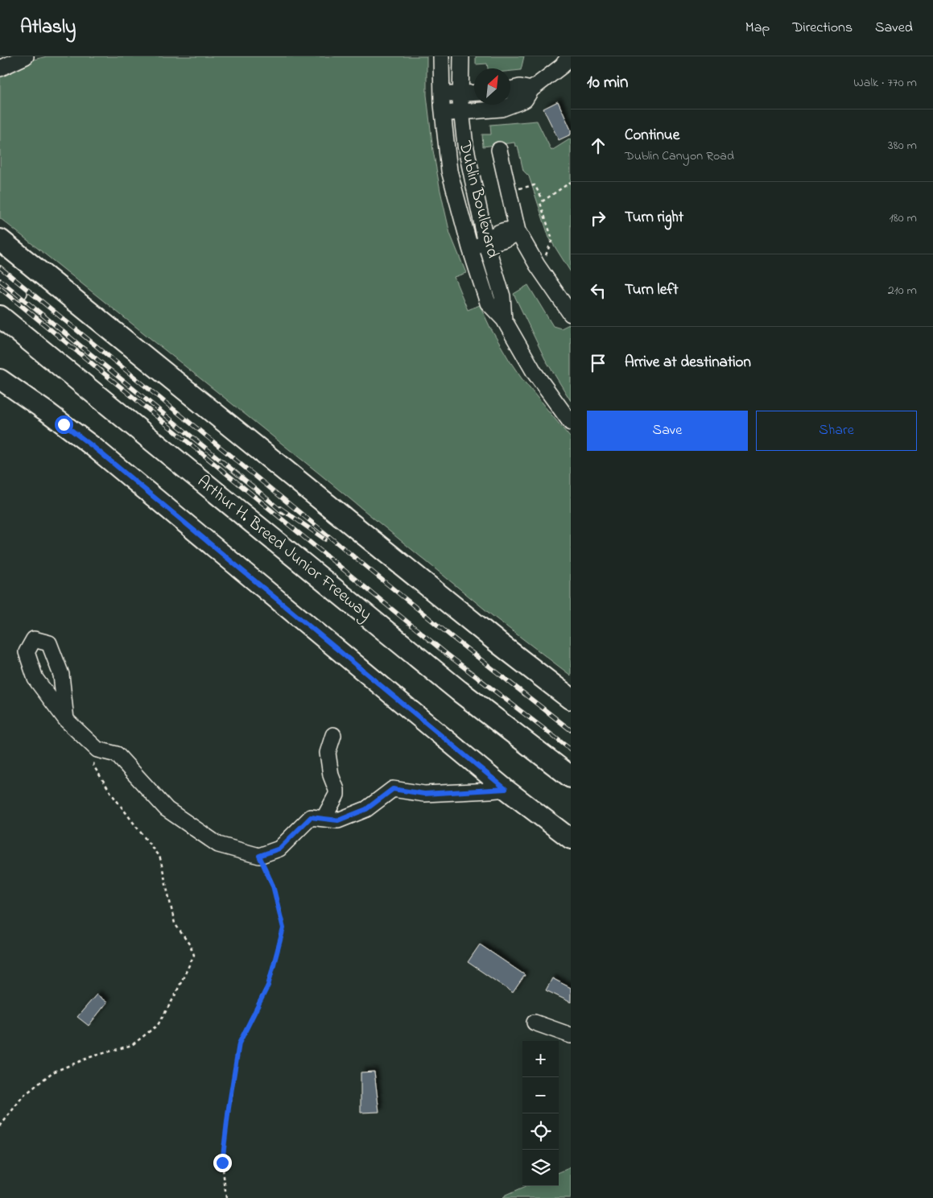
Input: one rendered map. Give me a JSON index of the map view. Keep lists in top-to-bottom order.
{
  "streets": {
    "highway": ["Arthur H. Breed Junior Freeway"],
    "street": ["Dublin Boulevard"]
  },
  "north": "top right",
  "page": {
    "header": "Atlasly",
    "nav": ["Map", "Directions", "Saved"],
    "heading": ["10 min", "Walk · 770 m"],
    "list": [
      ["Continue", "Dublin Canyon Road", "380 m"],
      ["Turn right", "180 m"],
      ["Turn left", "210 m"],
      "Arrive at destination"
    ],
    "buttons": ["Save", "Share"],
    "map_buttons": ["+", "−"]
  }
}
